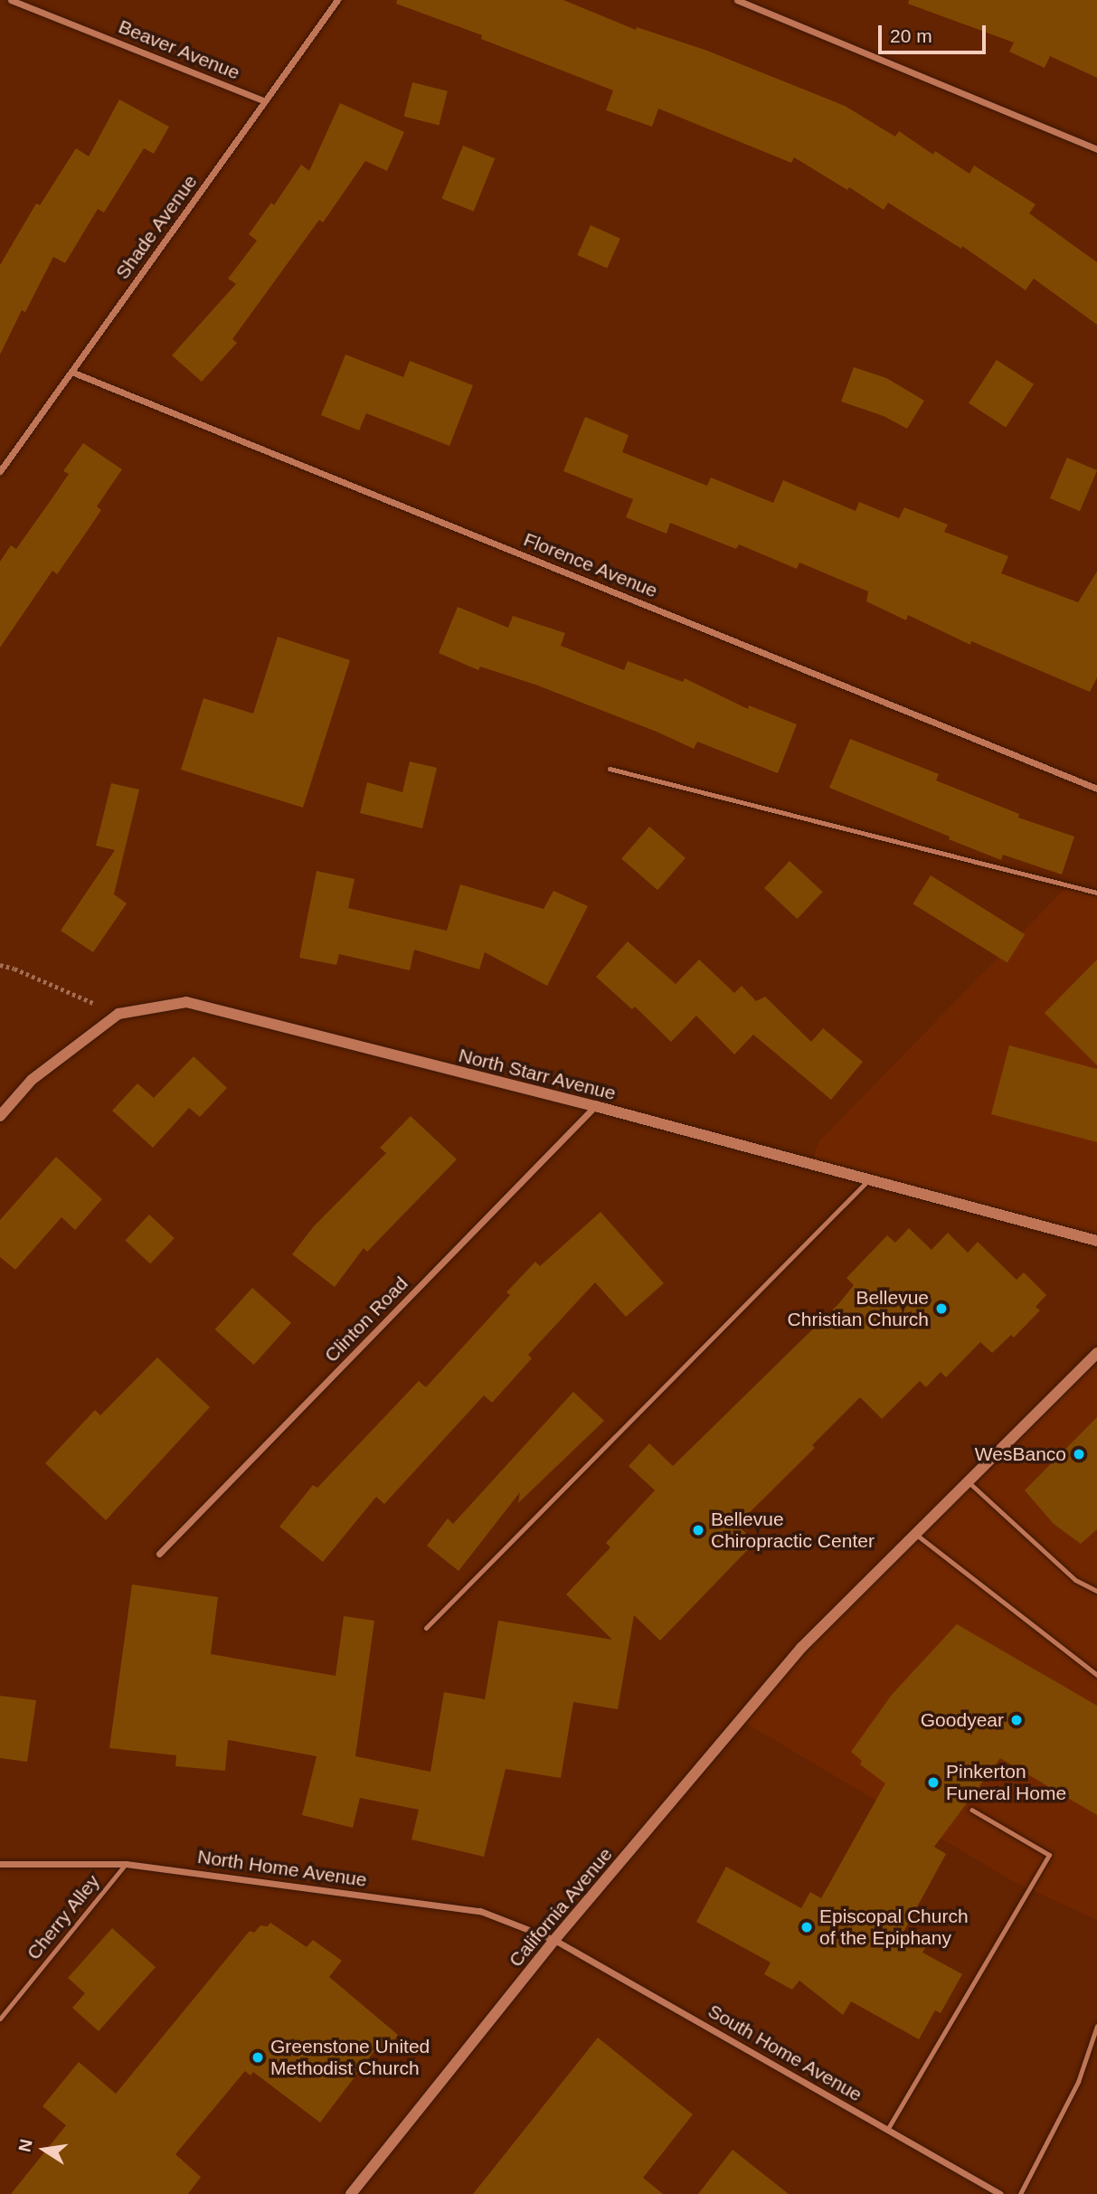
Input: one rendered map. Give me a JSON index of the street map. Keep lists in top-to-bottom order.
{
  "streets": {
    "street": [
      "Beaver Avenue",
      "Shade Avenue",
      "Florence Avenue",
      "North Starr Avenue",
      "Clinton Road",
      "North Home Avenue",
      "California Avenue",
      "South Home Avenue"
    ],
    "lane": ["Cherry Alley"]
  },
  "crossings": [
    ["Beaver Avenue", "Shade Avenue"],
    ["Shade Avenue", "Florence Avenue"],
    ["North Starr Avenue", "Clinton Road"],
    ["North Home Avenue", "California Avenue"],
    ["North Home Avenue", "Cherry Alley"],
    ["North Home Avenue", "South Home Avenue"],
    ["California Avenue", "South Home Avenue"]
  ],
  "places": [
    "Bellevue Christian Church",
    "WesBanco",
    "Bellevue Chiropractic Center",
    "Goodyear",
    "Pinkerton Funeral Home",
    "Episcopal Church of the Epiphany",
    "Greenstone United Methodist Church"
  ],
  "scale_bar": "20 m",
  "north": "left"
}
